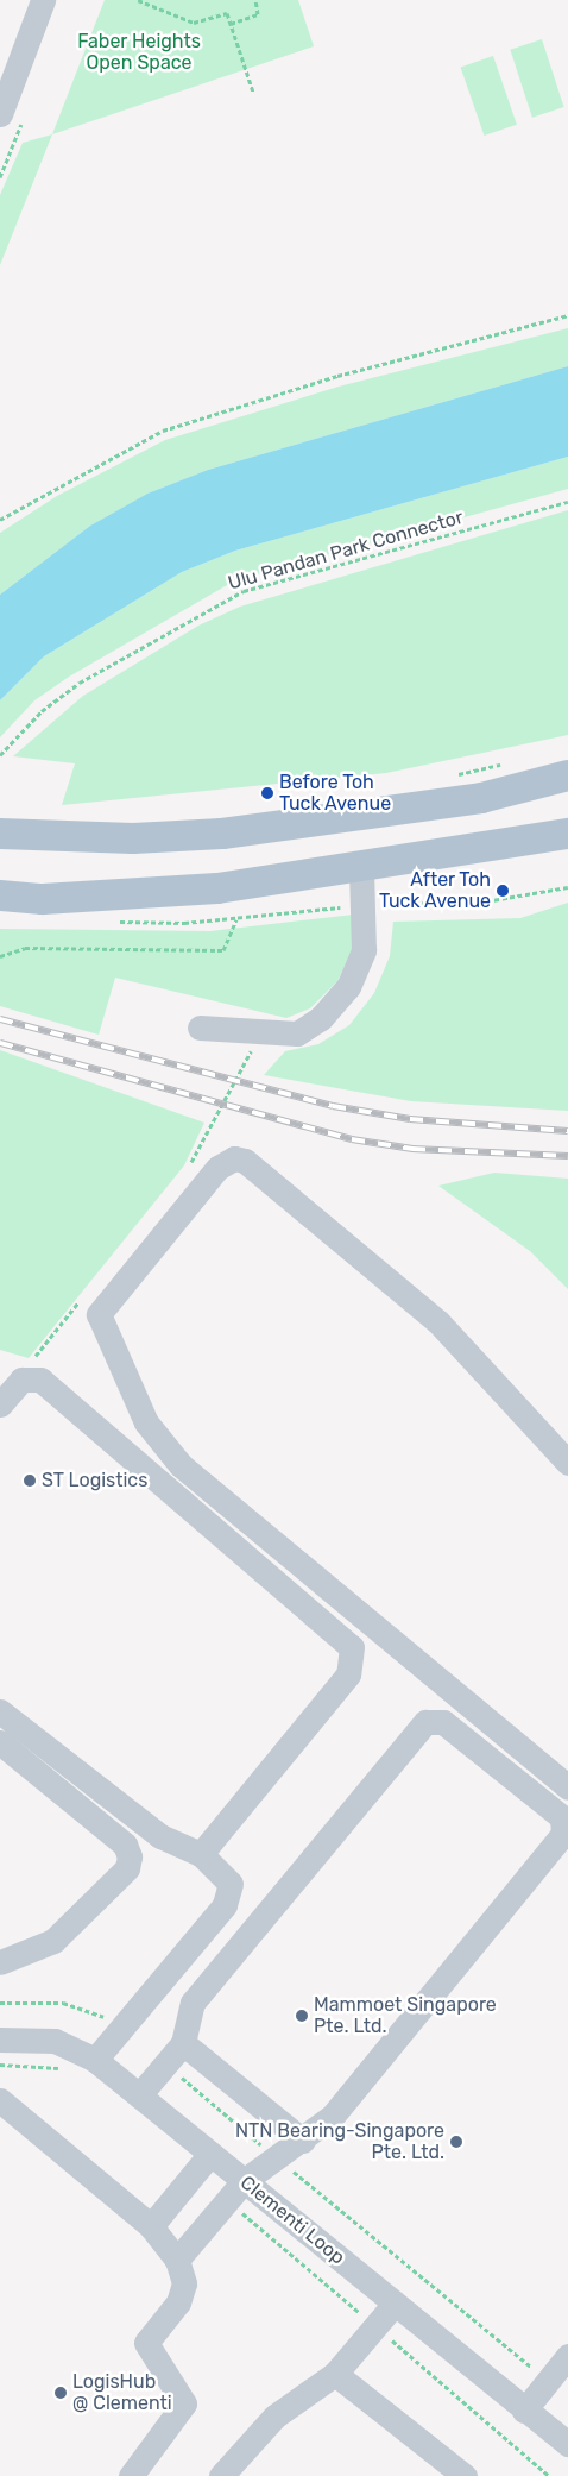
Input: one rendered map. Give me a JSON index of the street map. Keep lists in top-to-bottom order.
{
  "streets": {
    "street": ["Clementi Loop"],
    "path": ["Ulu Pandan Park Connector"]
  },
  "parks": ["Faber Heights Open Space"],
  "places": [
    "Before Toh Tuck Avenue",
    "After Toh Tuck Avenue",
    "ST Logistics",
    "Mammoet Singapore Pte. Ltd.",
    "NTN Bearing-Singapore Pte. Ltd.",
    "LogisHub @ Clementi"
  ]
}
